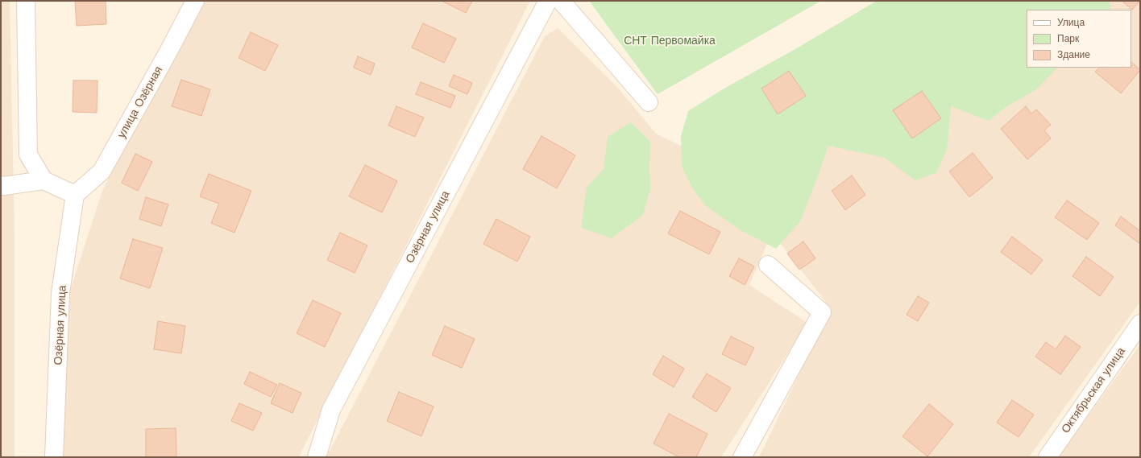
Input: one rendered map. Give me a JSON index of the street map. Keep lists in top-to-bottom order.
{
  "streets": {
    "street": ["улица Озёрная", "Озёрная улица", "Октябрьская улица"]
  },
  "crossings": [
    ["улица Озёрная", "Озёрная улица"]
  ],
  "parks": ["СНТ Первомайка"],
  "legend": ["Улица", "Парк", "Здание"]
}
